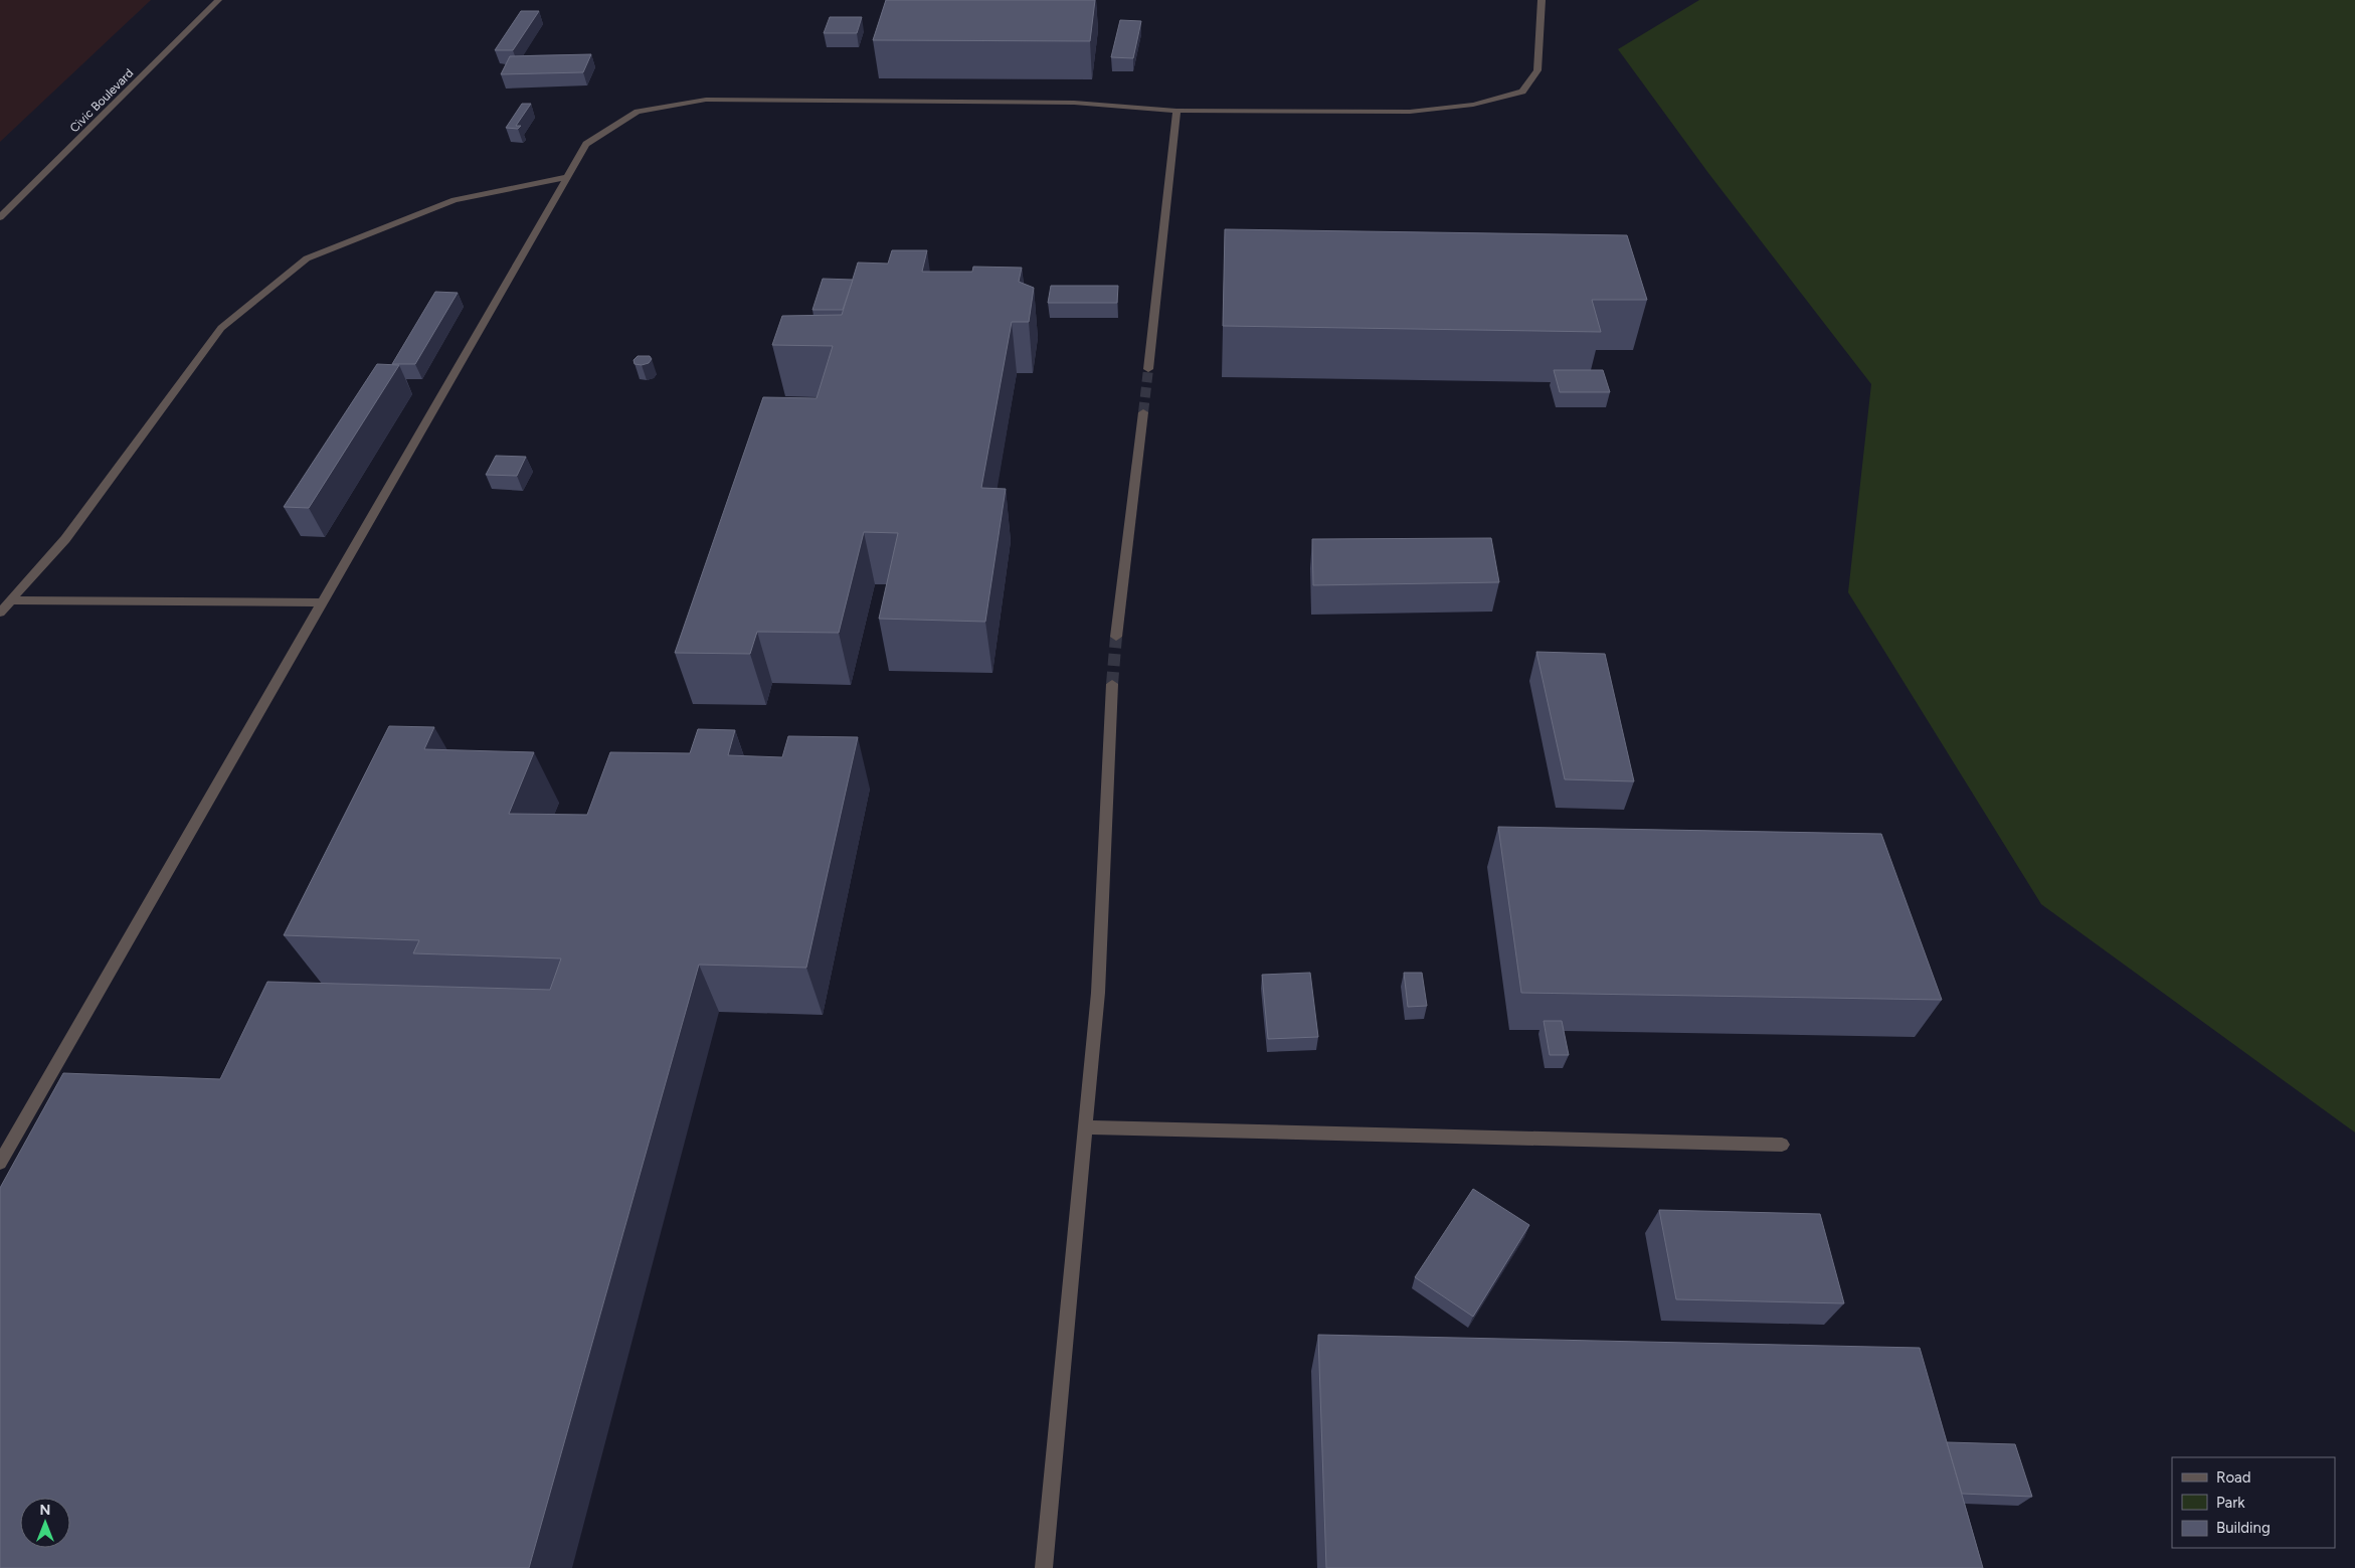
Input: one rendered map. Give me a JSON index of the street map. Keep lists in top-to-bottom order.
{
  "streets": {
    "street": ["Civic Boulevard"]
  },
  "legend": ["Road", "Park", "Building"],
  "north": "top"
}
